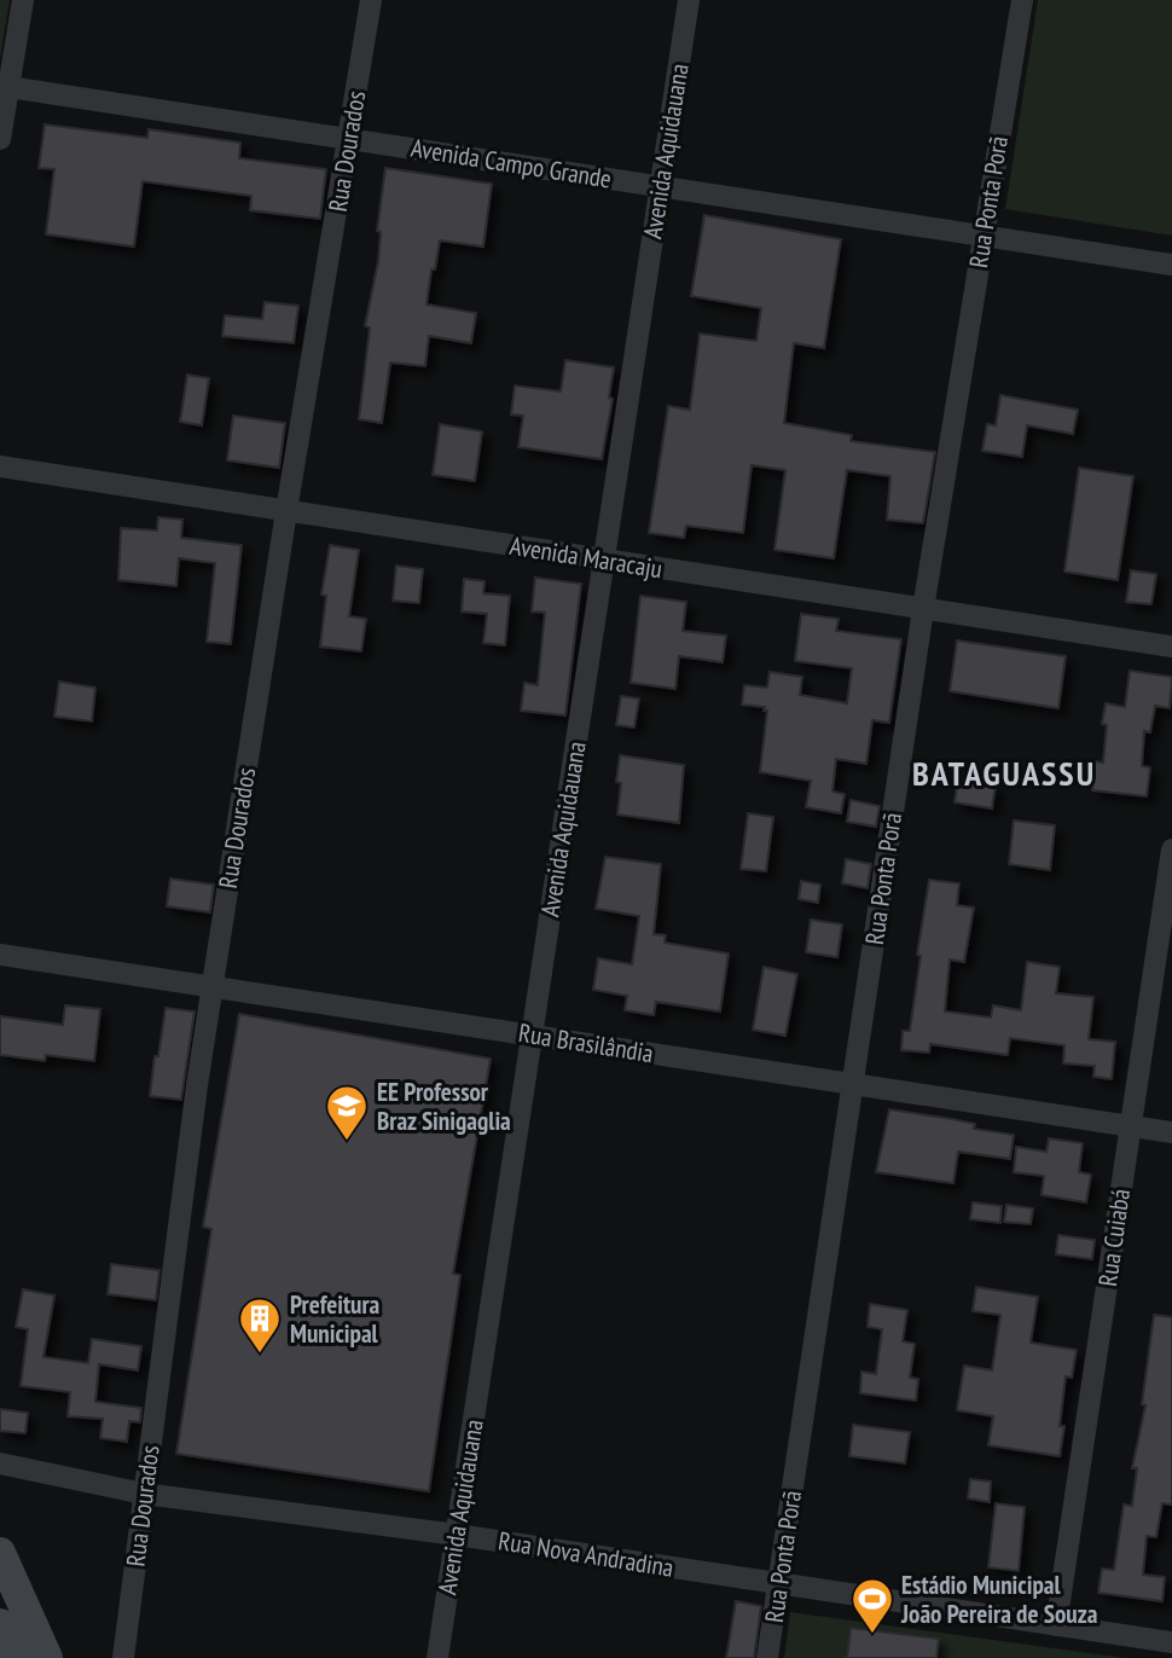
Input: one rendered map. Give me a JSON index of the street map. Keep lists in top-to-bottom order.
{
  "streets": {
    "street": [
      "Rua Dourados",
      "Avenida Aquidauana",
      "Avenida Campo Grande",
      "Rua Ponta Porã",
      "Avenida Maracaju",
      "Rua Brasilândia",
      "Rua Cuiabá",
      "Rua Nova Andradina"
    ]
  },
  "crossings": [
    ["Rua Dourados", "Avenida Campo Grande"],
    ["Rua Dourados", "Avenida Maracaju"],
    ["Rua Dourados", "Rua Brasilândia"],
    ["Rua Dourados", "Rua Nova Andradina"],
    ["Avenida Aquidauana", "Avenida Campo Grande"],
    ["Avenida Aquidauana", "Avenida Maracaju"],
    ["Avenida Aquidauana", "Rua Brasilândia"],
    ["Avenida Aquidauana", "Rua Nova Andradina"],
    ["Avenida Campo Grande", "Rua Ponta Porã"],
    ["Rua Ponta Porã", "Avenida Maracaju"],
    ["Rua Ponta Porã", "Rua Brasilândia"],
    ["Rua Ponta Porã", "Rua Nova Andradina"],
    ["Rua Brasilândia", "Rua Cuiabá"],
    ["Rua Cuiabá", "Rua Nova Andradina"]
  ],
  "districts": ["BATAGUASSU"],
  "places": {
    "school or university": ["EE Professor Braz Sinigaglia"],
    "building": ["Prefeitura Municipal"],
    "sports": ["Estádio Municipal João Pereira de Souza"]
  }
}
